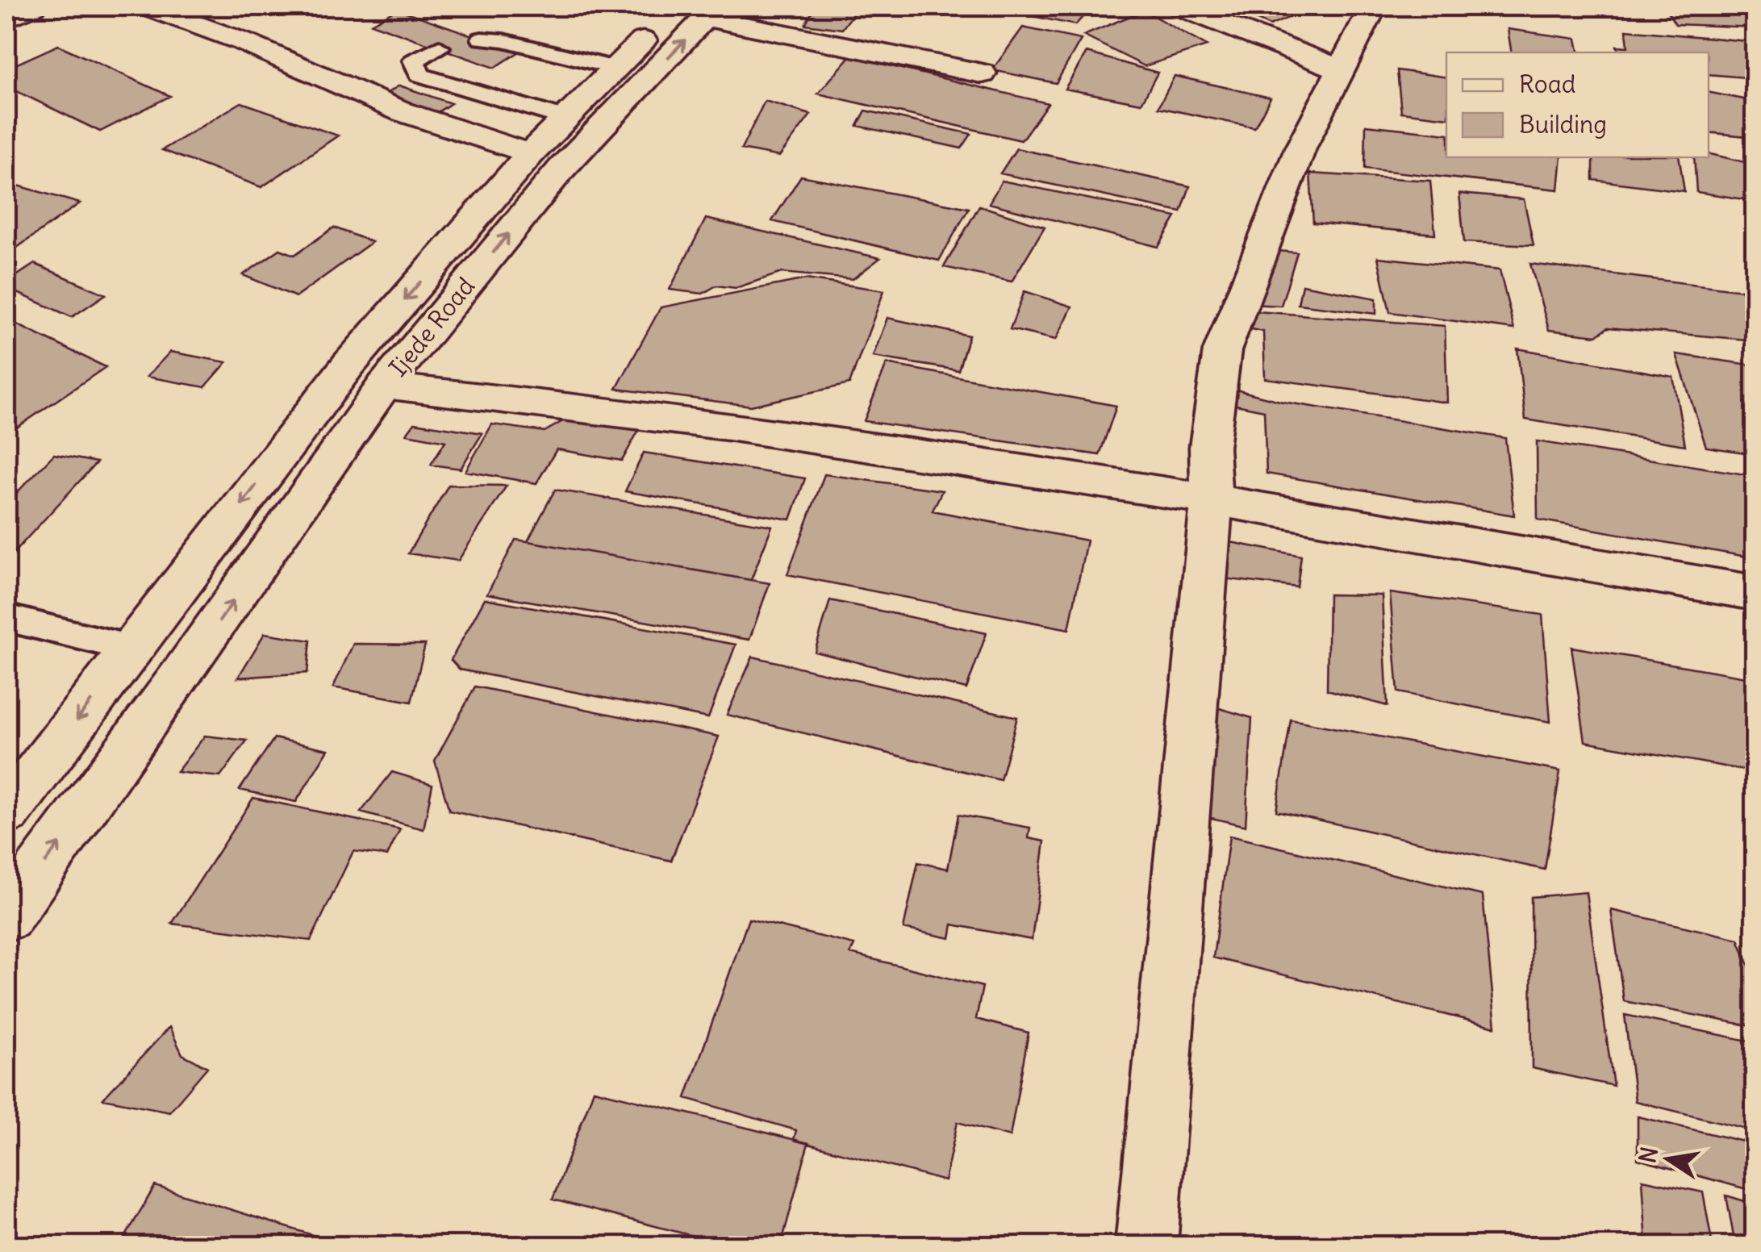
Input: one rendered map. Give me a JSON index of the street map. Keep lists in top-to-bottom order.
{
  "streets": {
    "street": ["Ijede Road"]
  },
  "legend": ["Road", "Building"],
  "north": "left"
}
